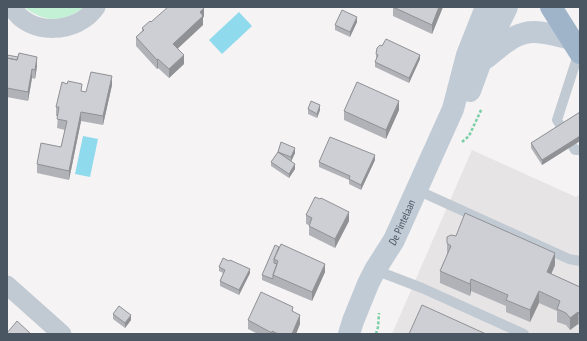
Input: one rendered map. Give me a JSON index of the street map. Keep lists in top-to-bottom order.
{
  "streets": {
    "main road": ["De Pintelaan"]
  }
}
